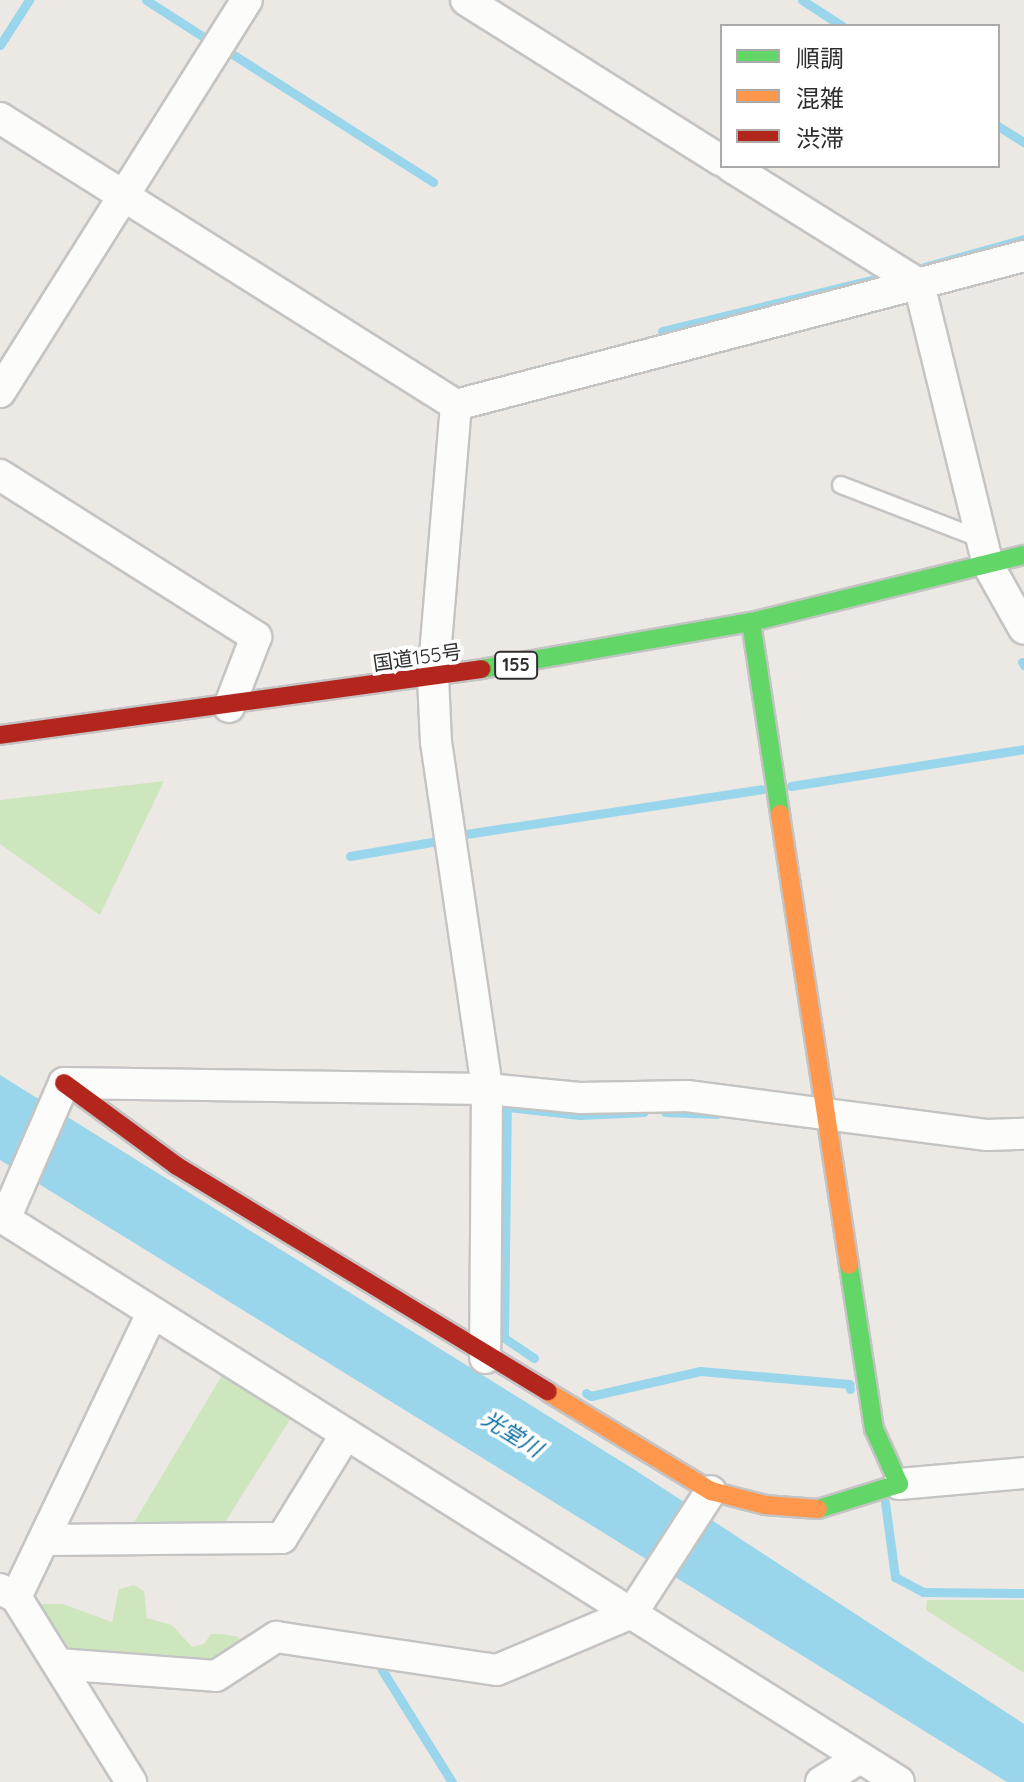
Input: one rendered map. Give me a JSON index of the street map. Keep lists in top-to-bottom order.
{
  "streets": {
    "main road": ["国道155号", "155"]
  },
  "water": ["光堂川"],
  "legend": ["順調", "混雑", "渋滞"]
}
